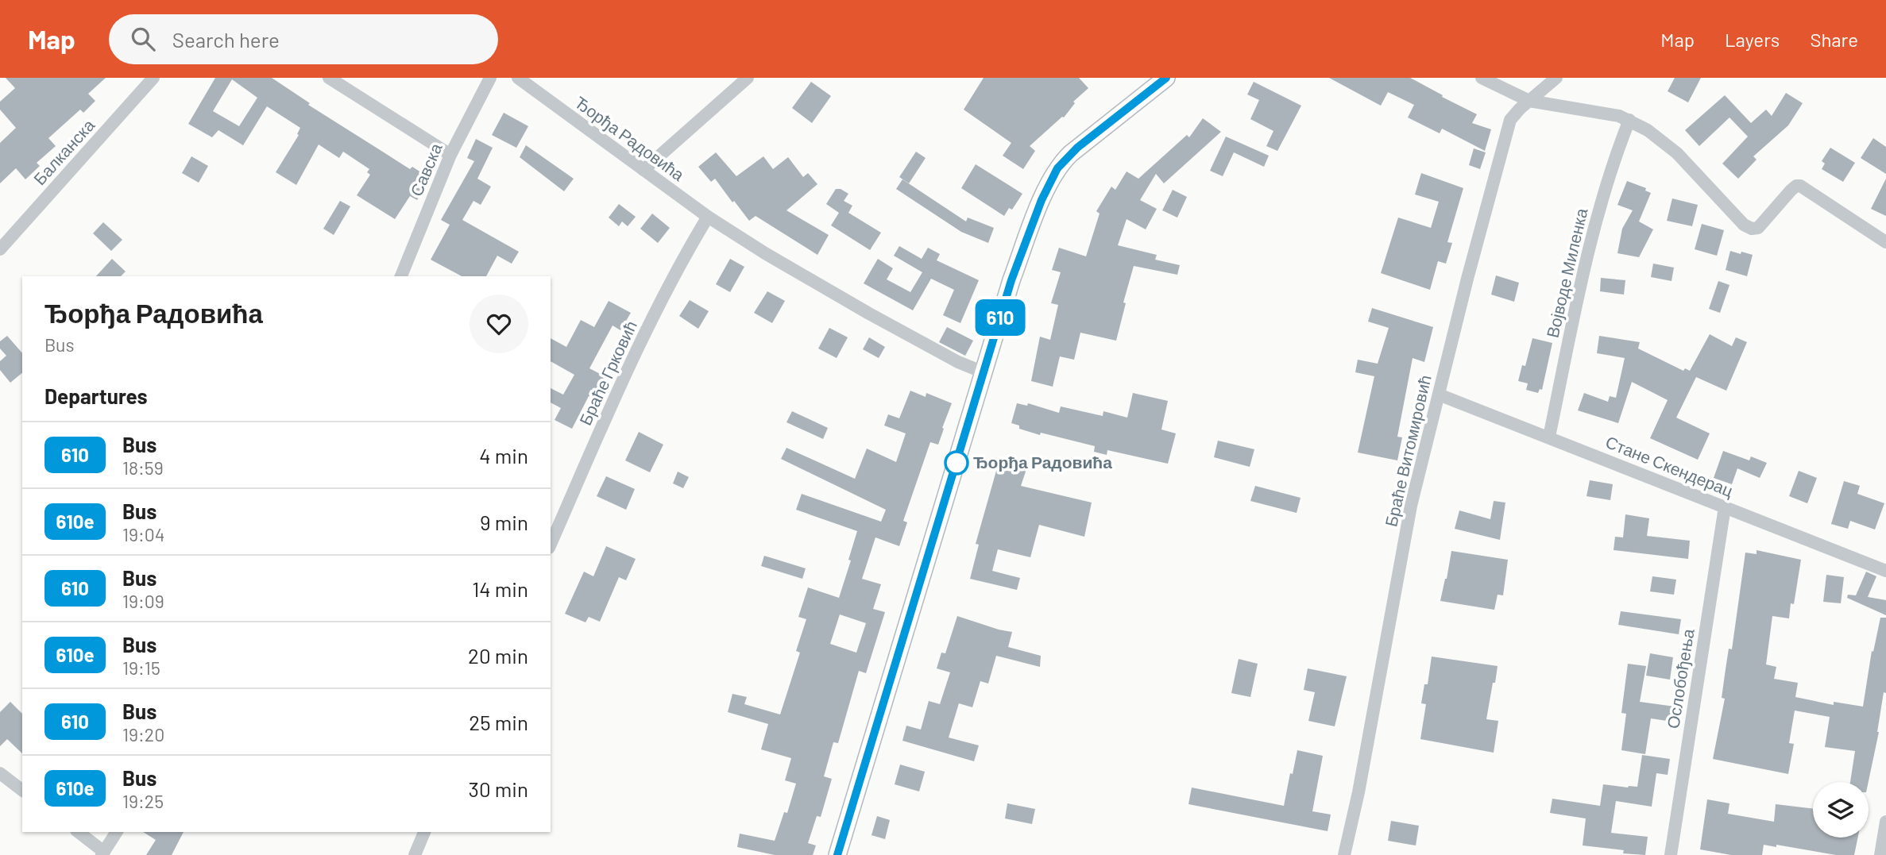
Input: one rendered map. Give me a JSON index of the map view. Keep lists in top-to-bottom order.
{
  "streets": {
    "street": [
      "Ђорђа Радовића",
      "Балканска",
      "Савска",
      "Војводе Миленка",
      "Браће Грковић",
      "Браће Витомировић",
      "Стане Скендерац",
      "Ослобођења"
    ]
  },
  "crossings": [
    ["Ђорђа Радовића", "Браће Грковић"],
    ["Војводе Миленка", "Стане Скендерац"],
    ["Браће Витомировић", "Стане Скендерац"],
    ["Стане Скендерац", "Ослобођења"]
  ],
  "places": ["Ђорђа Радовића"],
  "lines": ["bus line 610"],
  "page": {
    "header": "Map",
    "search": "Search here",
    "nav": ["Map", "Layers", "Share"],
    "on_map": "610",
    "heading": [
      ["Ђорђа Радовића", "Bus"],
      "Departures"
    ],
    "list": [
      {
        "mark": "610",
        "name": "Bus",
        "note": "18:59",
        "value": "4 min"
      },
      {
        "mark": "610e",
        "name": "Bus",
        "note": "19:04",
        "value": "9 min"
      },
      {
        "mark": "610",
        "name": "Bus",
        "note": "19:09",
        "value": "14 min"
      },
      {
        "mark": "610e",
        "name": "Bus",
        "note": "19:15",
        "value": "20 min"
      },
      {
        "mark": "610",
        "name": "Bus",
        "note": "19:20",
        "value": "25 min"
      },
      {
        "mark": "610e",
        "name": "Bus",
        "note": "19:25",
        "value": "30 min"
      }
    ]
  }
}
